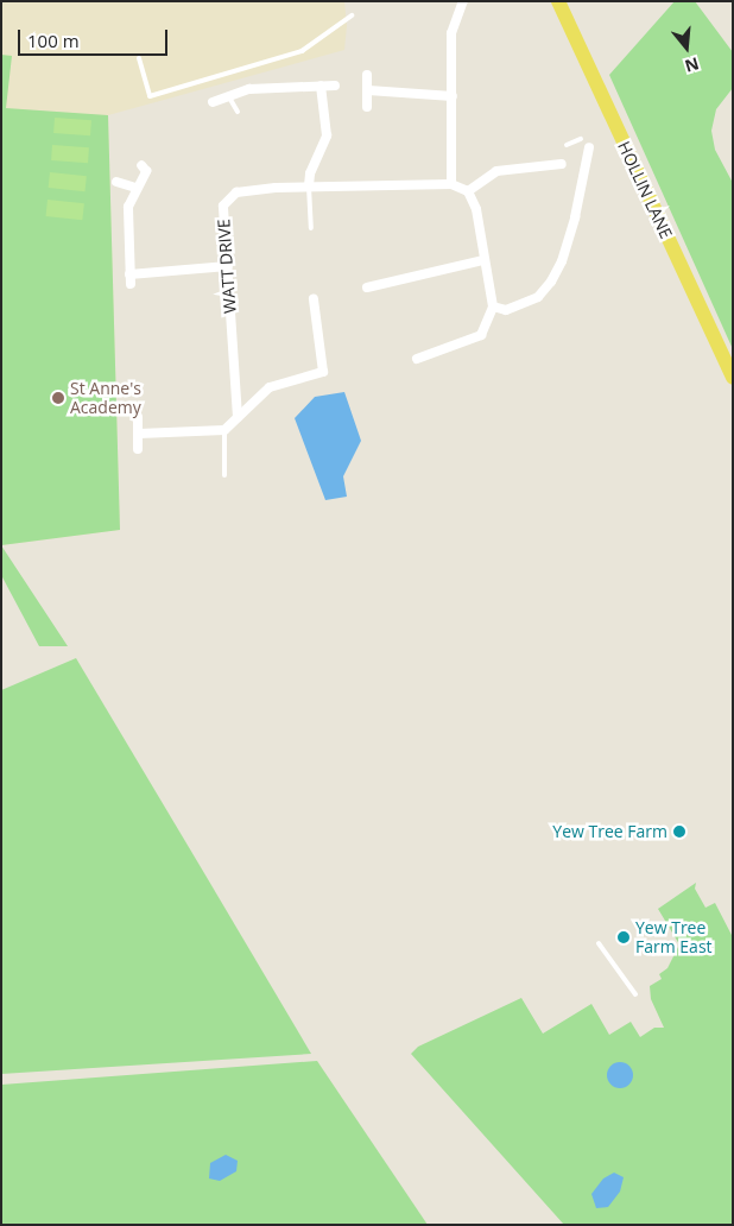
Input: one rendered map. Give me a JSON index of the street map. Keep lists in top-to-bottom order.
{
  "streets": {
    "main road": ["HOLLIN LANE"],
    "street": ["WATT DRIVE"]
  },
  "places": ["St Anne's Academy", "Yew Tree Farm", "Yew Tree Farm East"],
  "scale_bar": "100 m",
  "north": "bottom"
}
